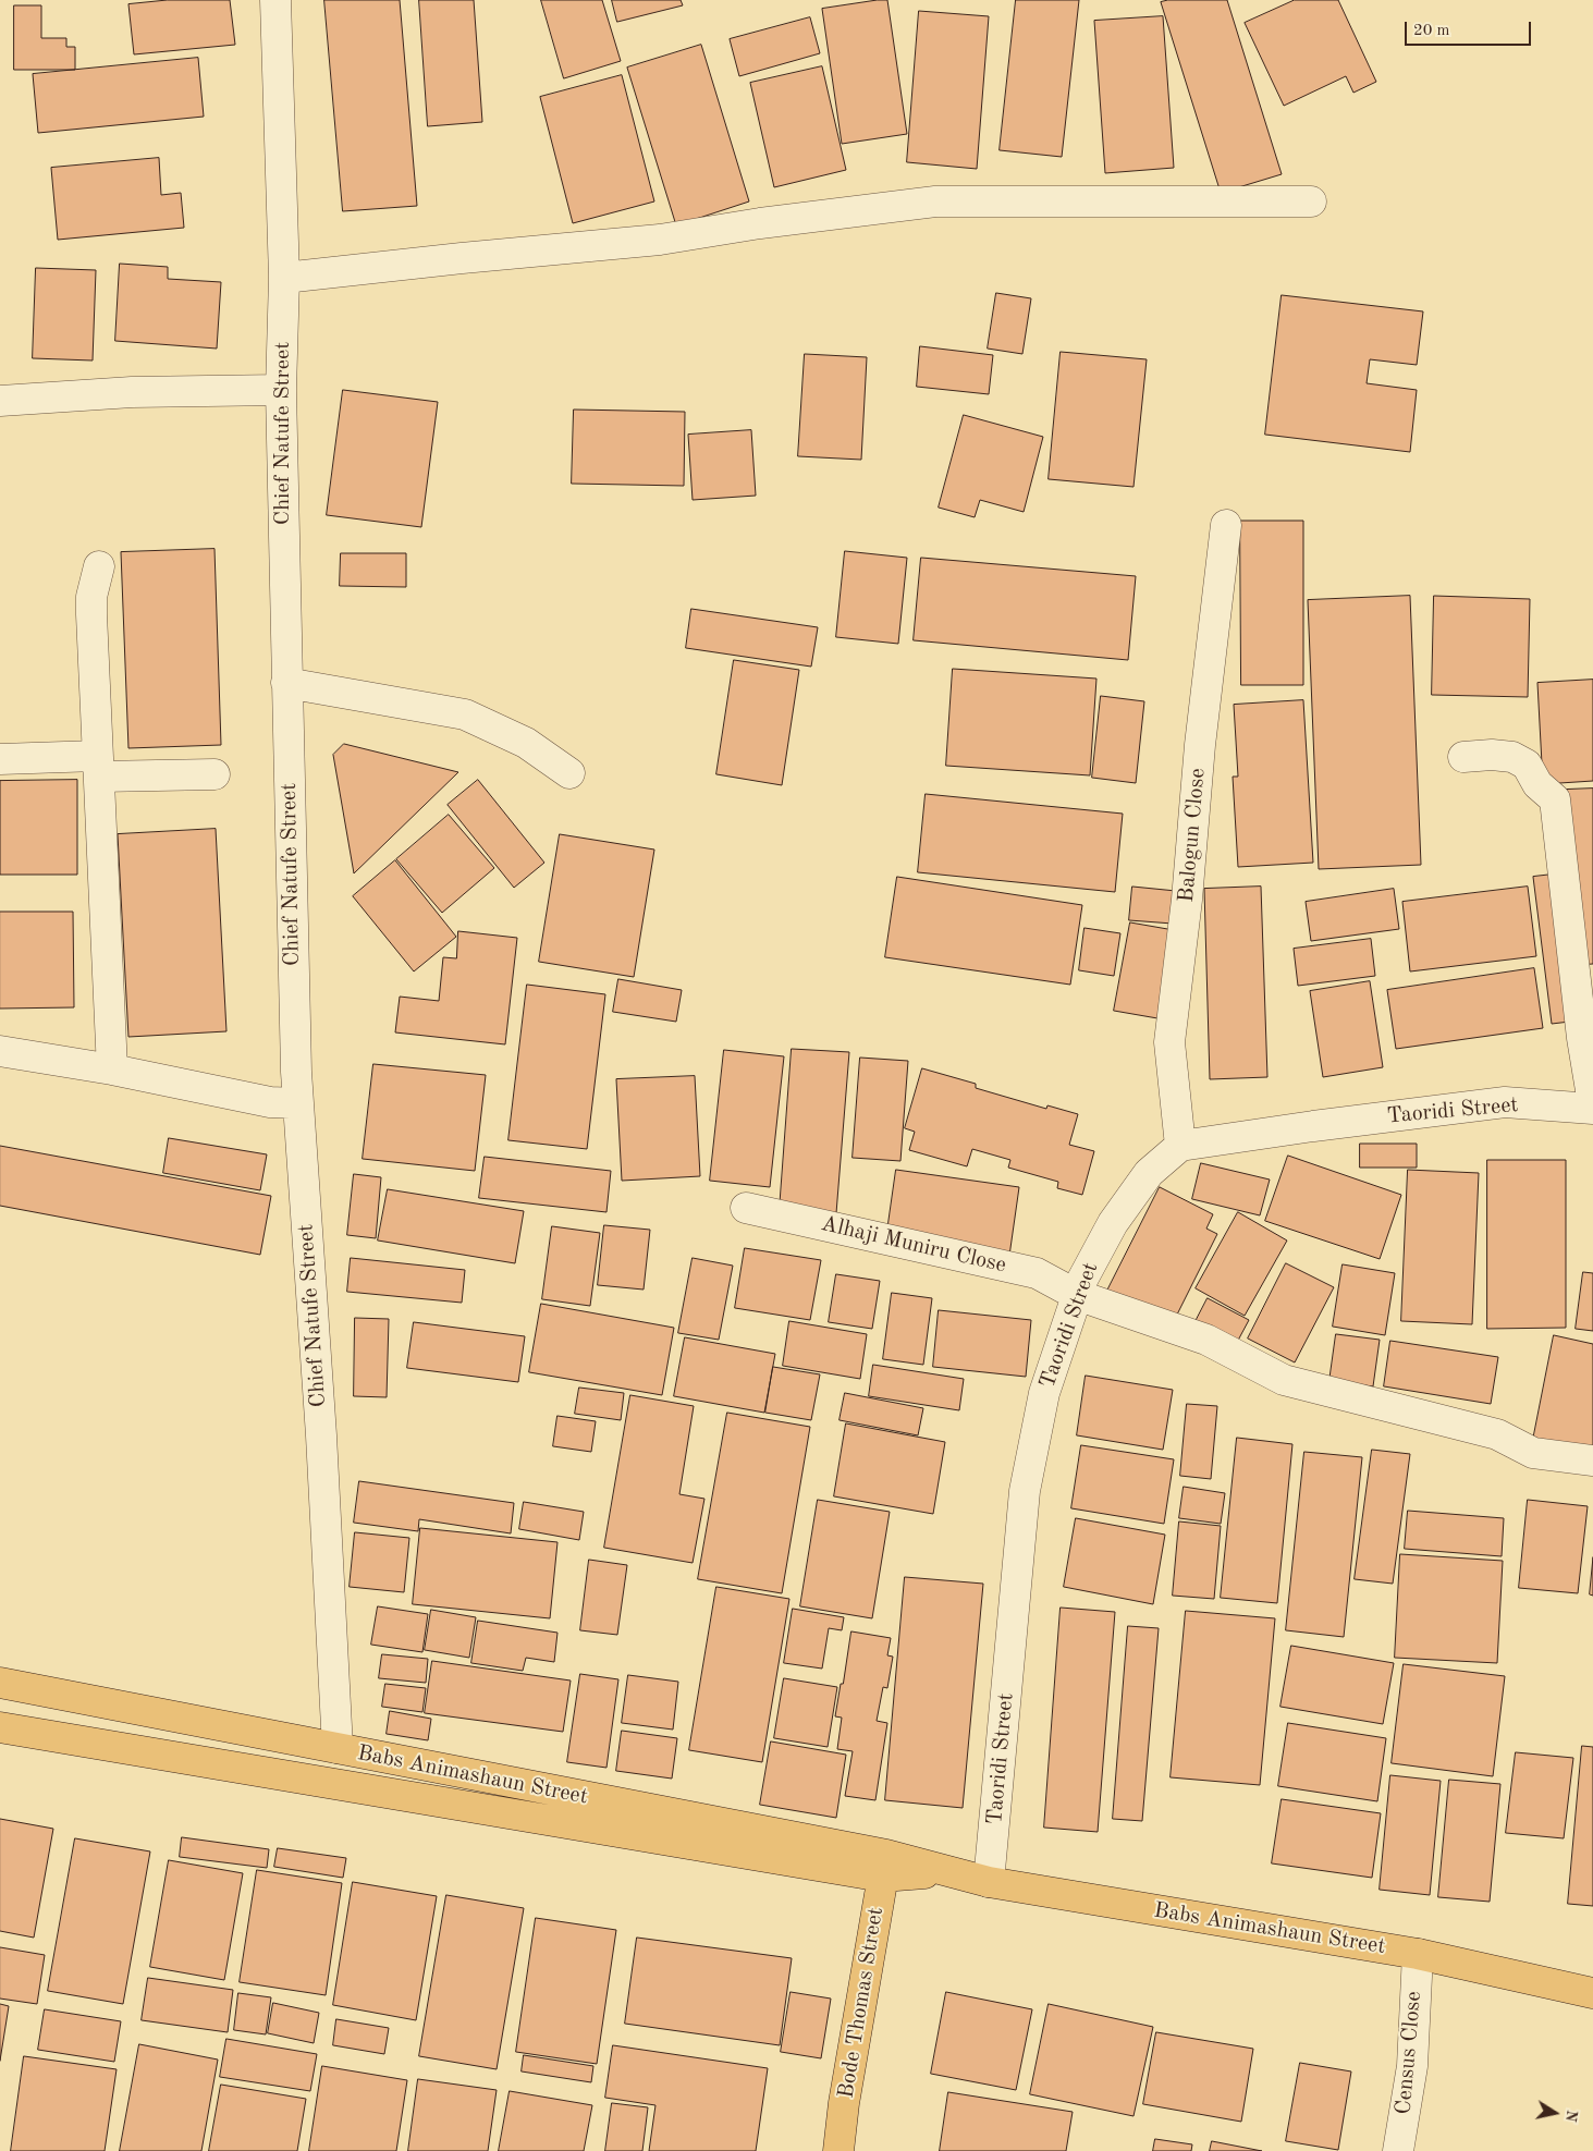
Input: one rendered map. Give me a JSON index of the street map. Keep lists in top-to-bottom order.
{
  "streets": {
    "main road": ["Babs Animashaun Street", "Bode Thomas Street"],
    "street": [
      "Chief Natufe Street",
      "Balogun Close",
      "Taoridi Street",
      "Alhaji Muniru Close",
      "Census Close"
    ]
  },
  "crossings": [
    ["Chief Natufe Street", "Babs Animashaun Street"],
    ["Balogun Close", "Taoridi Street"],
    ["Taoridi Street", "Alhaji Muniru Close"],
    ["Taoridi Street", "Babs Animashaun Street"],
    ["Babs Animashaun Street", "Bode Thomas Street"],
    ["Babs Animashaun Street", "Census Close"]
  ],
  "scale_bar": "20 m",
  "north": "right"
}
